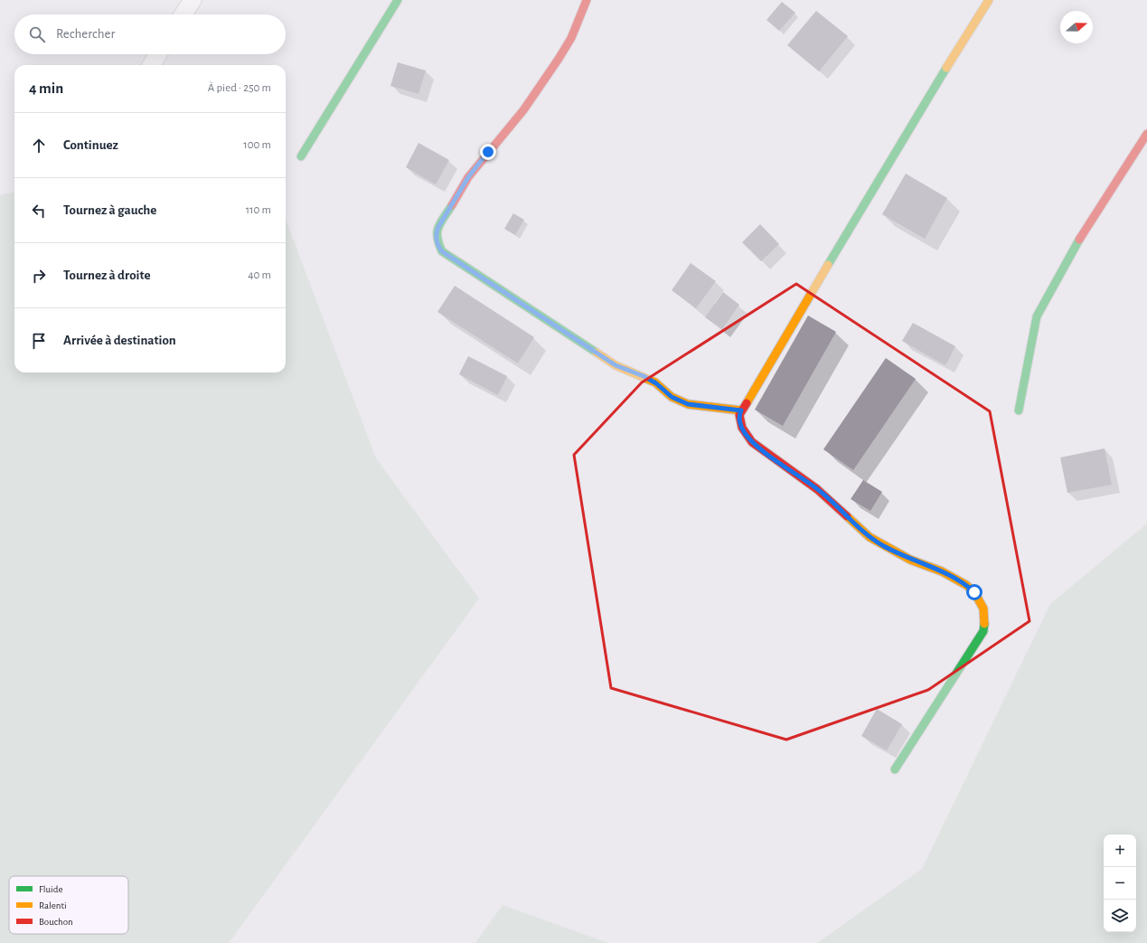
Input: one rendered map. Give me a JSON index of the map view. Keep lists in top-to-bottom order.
{
  "legend": ["Fluide", "Ralenti", "Bouchon"],
  "north": "right",
  "page": {
    "search": "Rechercher",
    "heading": ["4 min", "À pied · 250 m"],
    "list": [
      ["Continuez", "100 m"],
      ["Tournez à gauche", "110 m"],
      ["Tournez à droite", "40 m"],
      "Arrivée à destination"
    ],
    "map_buttons": ["+", "−"]
  }
}
